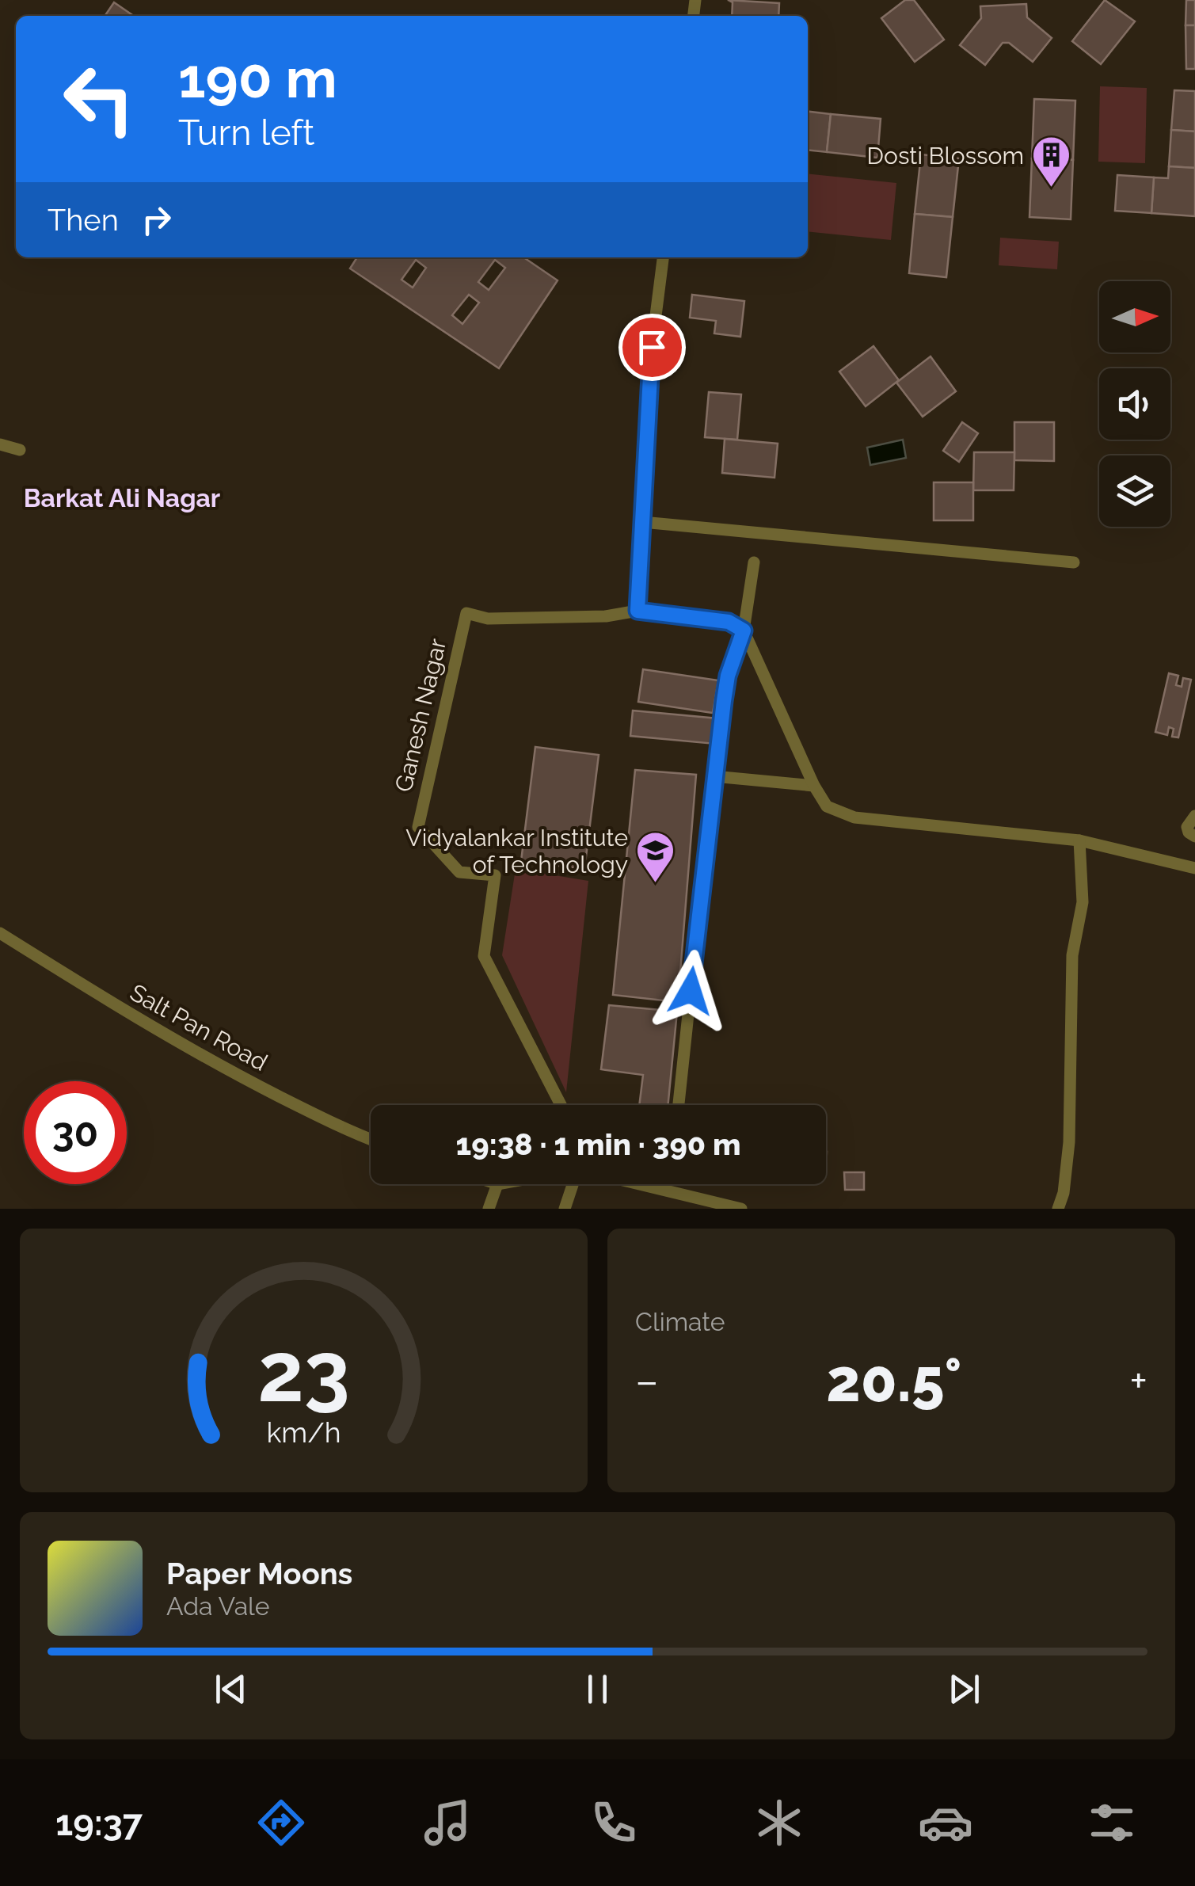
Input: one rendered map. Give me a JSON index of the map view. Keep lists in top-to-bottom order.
{
  "streets": {
    "street": ["Ganesh Nagar", "Salt Pan Road"]
  },
  "districts": ["Barkat Ali Nagar"],
  "places": {
    "building": ["Dosti Blossom"],
    "school or university": ["Vidyalankar Institute of Technology"]
  },
  "north": "right",
  "page": {
    "turn": ["190 m", "Turn left"],
    "then": "Then",
    "limit": "30",
    "trip": "19:38 · 1 min · 390 m",
    "tile": "Climate",
    "heat": ["−", "20.5°", "+"],
    "song": ["Paper Moons", "Ada Vale"],
    "tabs": "19:37",
    "gauge": ["23", "km/h"]
  }
}
